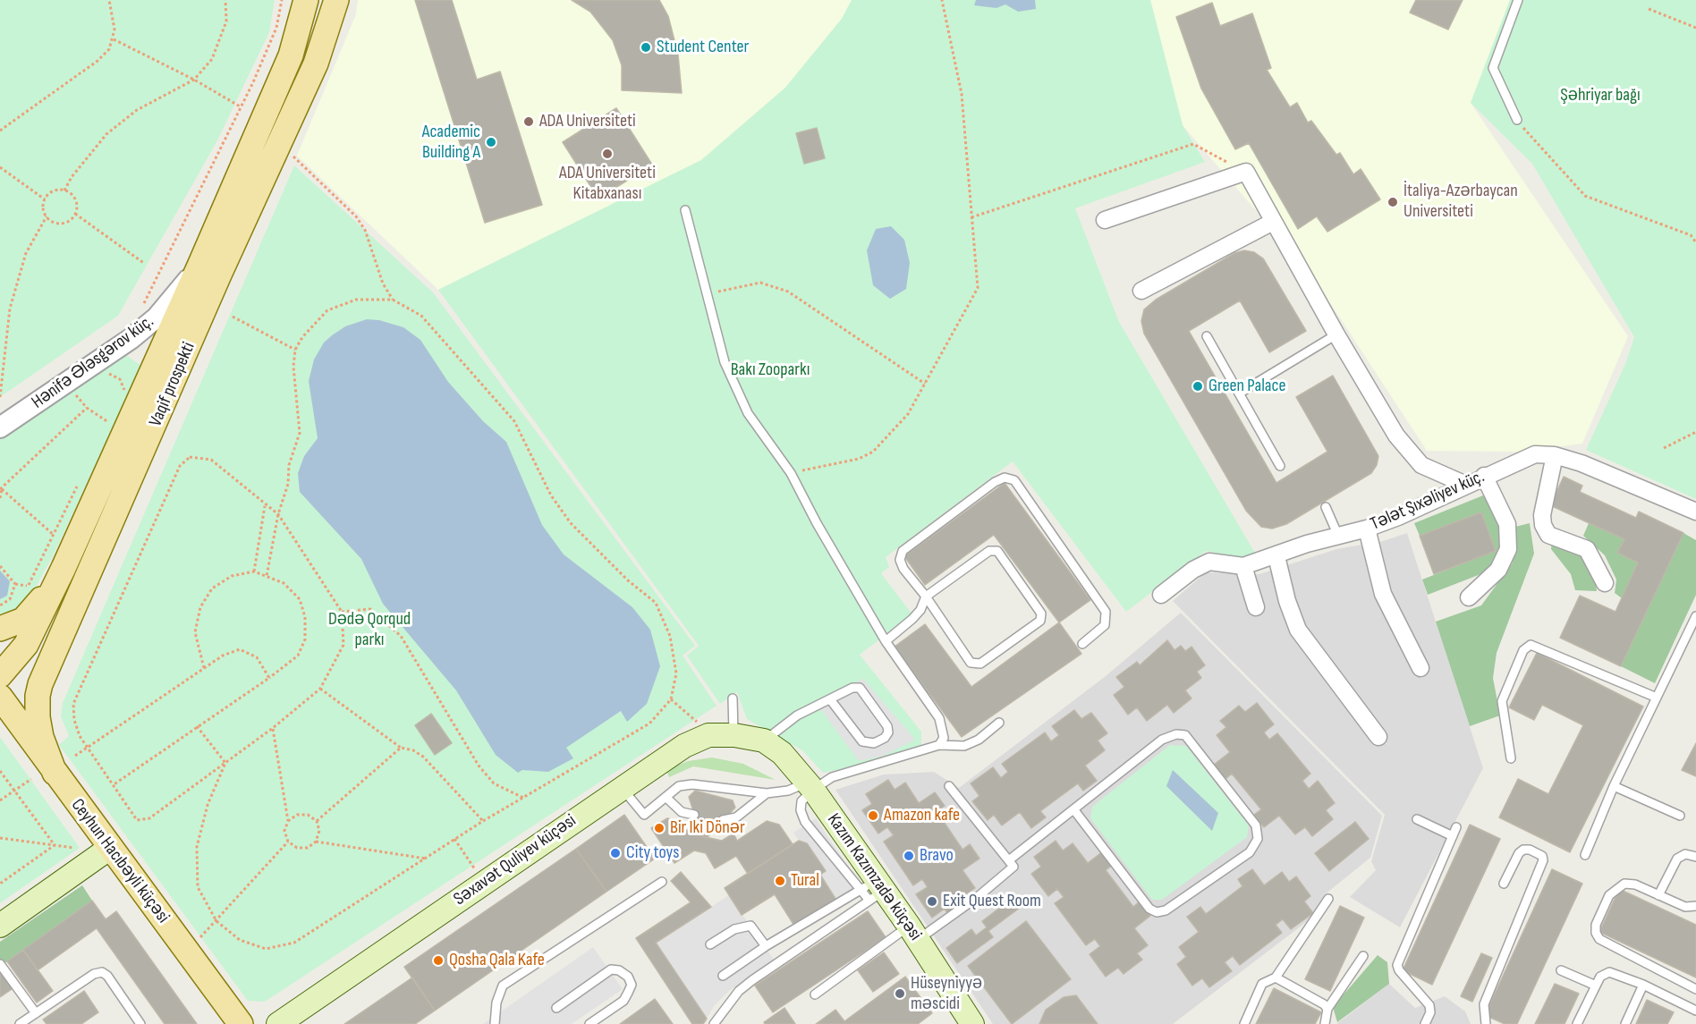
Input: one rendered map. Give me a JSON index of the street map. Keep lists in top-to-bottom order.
{
  "streets": {
    "main road": [
      "Vaqif prospekti",
      "Səxavət Quliyev küçəsi",
      "Ceyhun Hacıbəyli küçəsi",
      "Kazım Kazımzadə küçəsi"
    ],
    "street": ["Hənifə Ələsgərov küç.", "Tələt Şıxəliyev küç."]
  },
  "crossings": [
    ["Hənifə Ələsgərov küç.", "Vaqif prospekti"],
    ["Vaqif prospekti", "Ceyhun Hacıbəyli küçəsi"],
    ["Səxavət Quliyev küçəsi", "Kazım Kazımzadə küçəsi"]
  ],
  "parks": ["Şəhriyar bağı", "Bakı Zooparkı", "Dədə Qorqud parkı"],
  "places": [
    "Student Center",
    "ADA Universiteti",
    "Academic Building A",
    "ADA Universiteti Kitabxanası",
    "İtaliya-Azərbaycan Universiteti",
    "Green Palace",
    "Amazon kafe",
    "Bir Iki Dönər",
    "City toys",
    "Bravo",
    "Tural",
    "Exit Quest Room",
    "Qosha Qala Kafe",
    "Hüseyniyyə məscidi"
  ]
}
